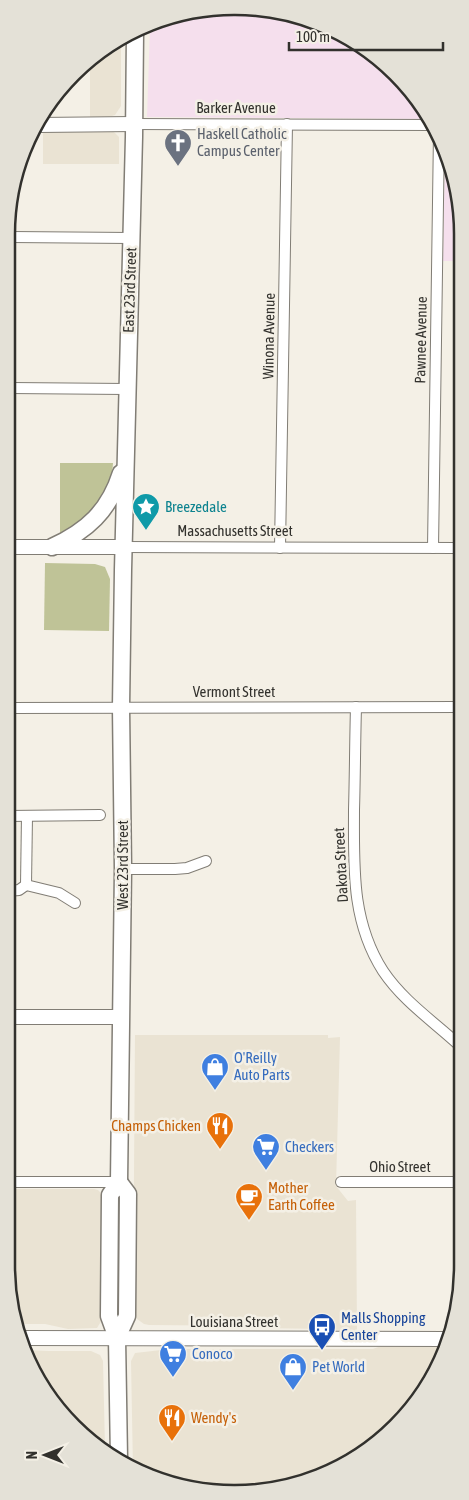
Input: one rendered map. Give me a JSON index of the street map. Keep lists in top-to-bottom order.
{
  "streets": {
    "main road": [
      "Barker Avenue",
      "East 23rd Street",
      "Massachusetts Street",
      "West 23rd Street",
      "Louisiana Street"
    ],
    "street": [
      "Winona Avenue",
      "Pawnee Avenue",
      "Vermont Street",
      "Dakota Street",
      "Ohio Street"
    ]
  },
  "crossings": [
    ["Barker Avenue", "East 23rd Street"],
    ["Barker Avenue", "Winona Avenue"],
    ["East 23rd Street", "Massachusetts Street"],
    ["East 23rd Street", "West 23rd Street"],
    ["Winona Avenue", "Massachusetts Street"],
    ["Pawnee Avenue", "Massachusetts Street"],
    ["Massachusetts Street", "West 23rd Street"],
    ["Vermont Street", "West 23rd Street"],
    ["Vermont Street", "Dakota Street"],
    ["West 23rd Street", "Louisiana Street"]
  ],
  "places": {
    "church": ["Haskell Catholic Campus Center"],
    "place": ["Breezedale"],
    "shop": ["O'Reilly Auto Parts", "Pet World"],
    "restaurant": ["Champs Chicken", "Wendy's"],
    "supermarket": ["Checkers", "Conoco"],
    "cafe": ["Mother Earth Coffee"],
    "bus stop": ["Malls Shopping Center"]
  },
  "scale_bar": "100 m",
  "north": "left"
}
